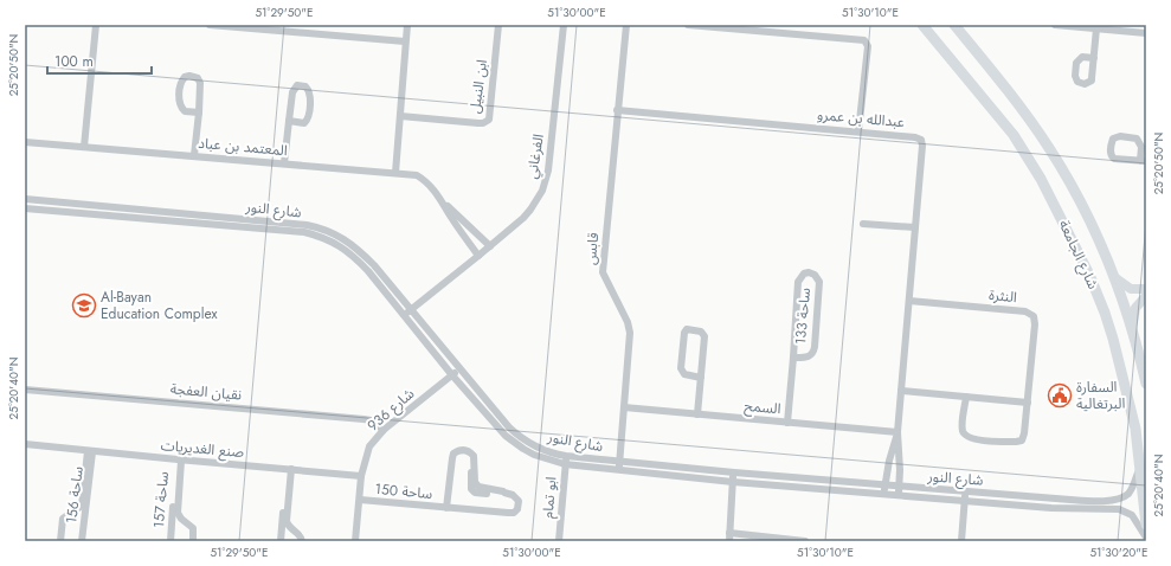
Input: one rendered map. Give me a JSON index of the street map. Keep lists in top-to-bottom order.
{
  "streets": {
    "main road": ["شارع الجامعة"],
    "street": [
      "ابن النبيل",
      "عبدالله بن عمرو",
      "المعتمد بن عباد",
      "الفرغاني",
      "شارع النور",
      "قابس",
      "النثرة",
      "ساحة 133",
      "نقيان العفجة",
      "السمح",
      "شارع 936",
      "صنع الغديريات",
      "ساحة 150",
      "ساحة 156",
      "ابو تمام",
      "ساحة 157"
    ]
  },
  "crossings": [
    ["عبدالله بن عمرو", "شارع النور"],
    ["عبدالله بن عمرو", "قابس"],
    ["عبدالله بن عمرو", "النثرة"],
    ["عبدالله بن عمرو", "السمح"],
    ["المعتمد بن عباد", "الفرغاني"],
    ["الفرغاني", "شارع النور"],
    ["شارع النور", "قابس"],
    ["شارع النور", "شارع الجامعة"],
    ["شارع النور", "شارع 936"],
    ["شارع النور", "ابو تمام"],
    ["قابس", "السمح"],
    ["ساحة 133", "السمح"],
    ["نقيان العفجة", "شارع 936"],
    ["شارع 936", "صنع الغديريات"],
    ["شارع 936", "ساحة 150"],
    ["صنع الغديريات", "ساحة 156"],
    ["صنع الغديريات", "ساحة 157"]
  ],
  "places": {
    "school or university": ["Al-Bayan Education Complex"],
    "public building": ["السفارة البرتغالية"]
  },
  "scale_bar": "100 m",
  "coordinates": [
    "51°29'50\"E",
    "51°30'00\"E",
    "51°30'10\"E",
    "25°20'50\"N",
    "25°20'40\"N",
    "51°30'20\"E"
  ]
}
